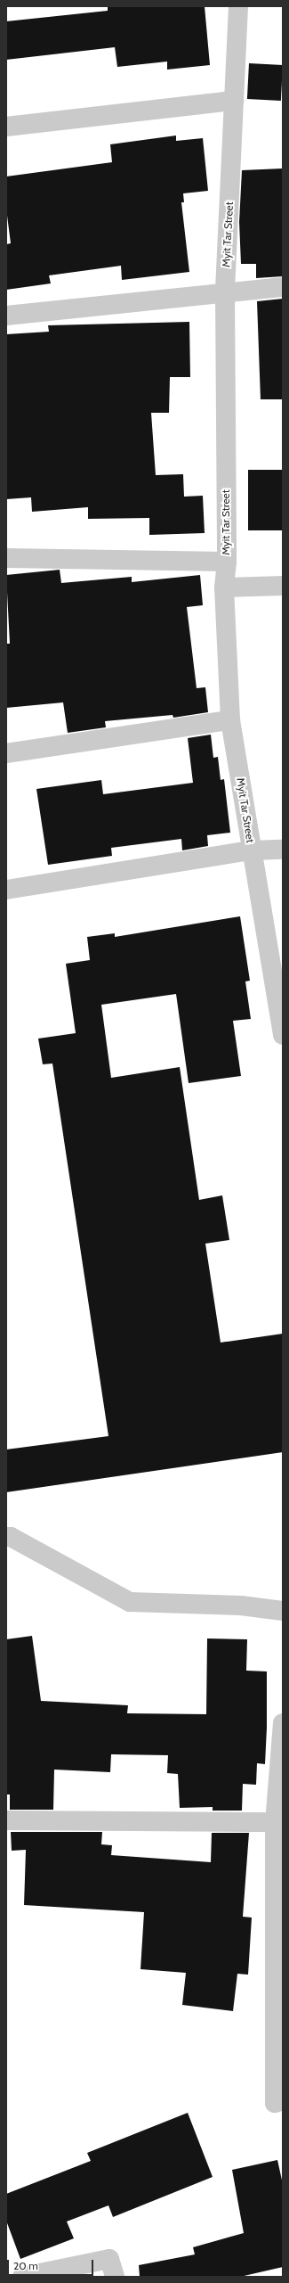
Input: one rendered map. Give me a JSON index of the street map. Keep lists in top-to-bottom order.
{
  "streets": {
    "street": ["Myit Tar Street"]
  },
  "scale_bar": "20 m"
}
